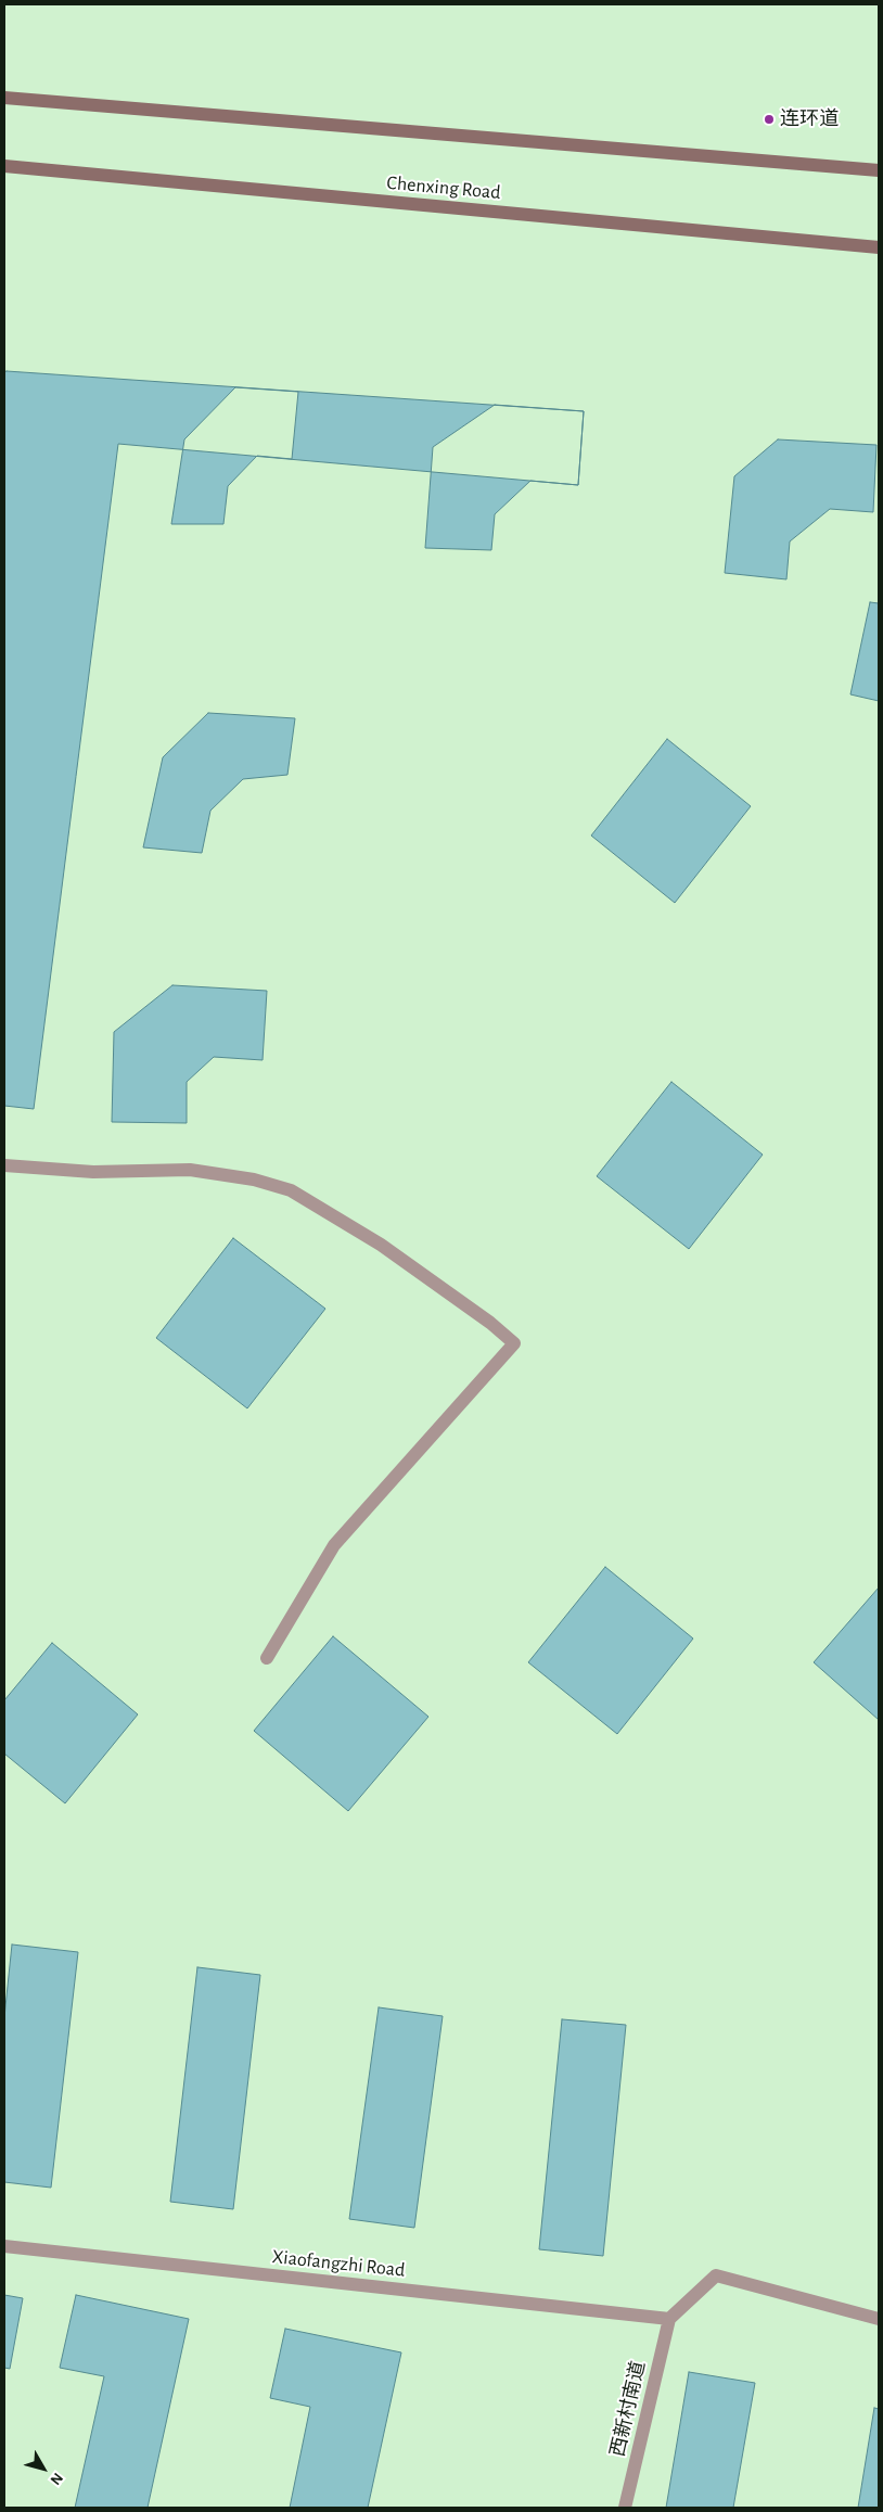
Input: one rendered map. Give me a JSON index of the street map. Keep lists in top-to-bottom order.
{
  "streets": {
    "main road": ["Chenxing Road"],
    "street": ["Xiaofangzhi Road", "西新村南道"]
  },
  "crossings": [
    ["Xiaofangzhi Road", "西新村南道"]
  ],
  "places": ["连环道"],
  "north": "bottom right"
}
